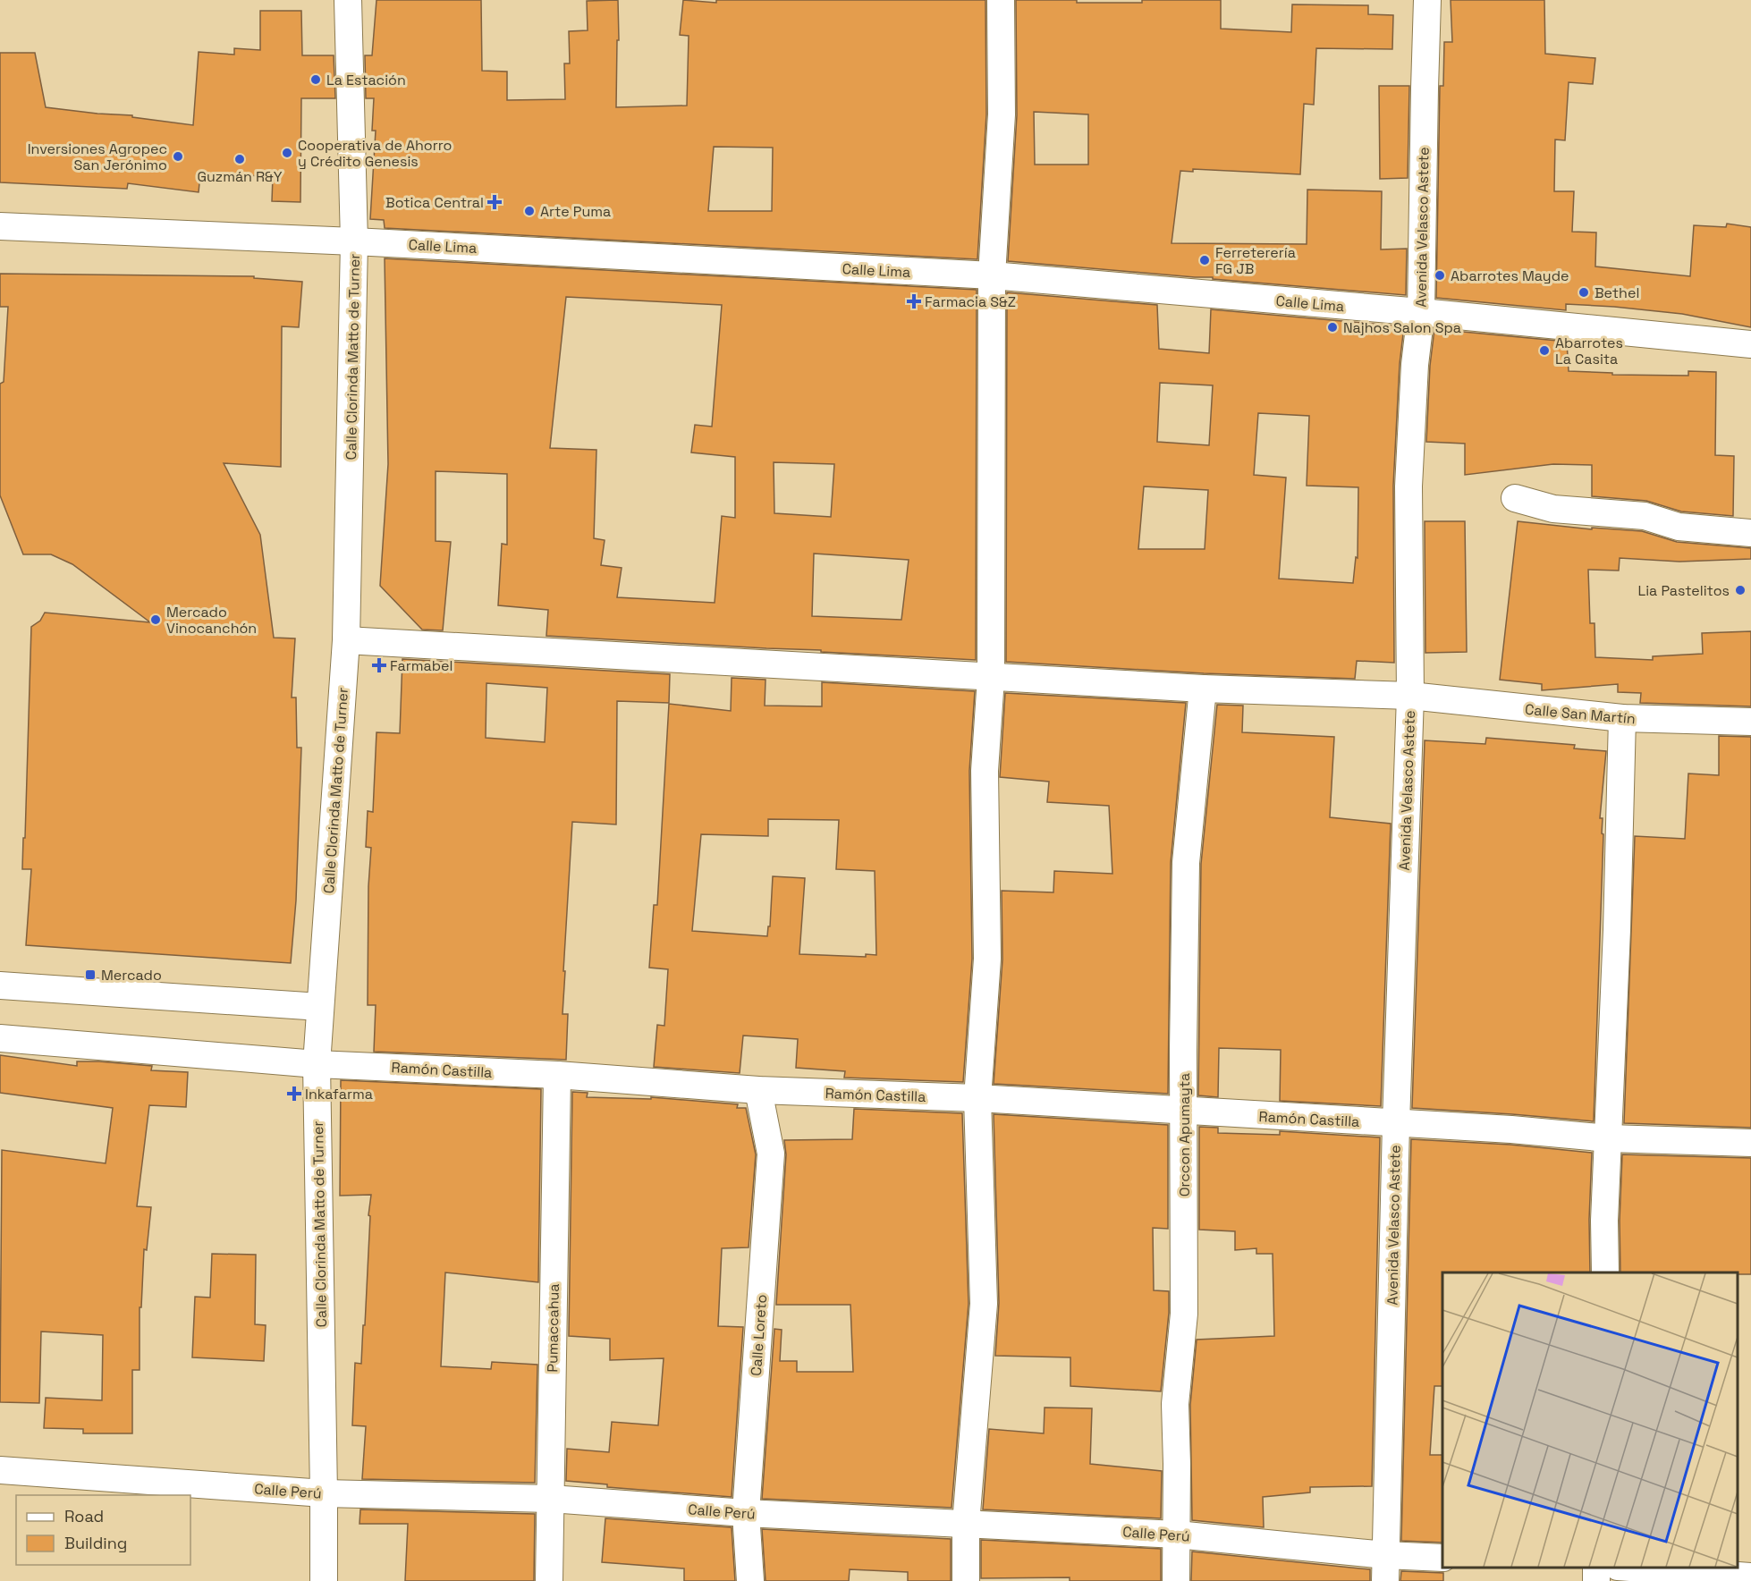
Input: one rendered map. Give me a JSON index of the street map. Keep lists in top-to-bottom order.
{
  "streets": {
    "street": [
      "Avenida Velasco Astete",
      "Calle Lima",
      "Calle Clorinda Matto de Turner",
      "Calle San Martín",
      "Ramón Castilla",
      "Orccon Apumayta",
      "Pumaccahua",
      "Calle Loreto",
      "Calle Perú"
    ]
  },
  "crossings": [
    ["Avenida Velasco Astete", "Calle Lima"],
    ["Avenida Velasco Astete", "Calle San Martín"],
    ["Avenida Velasco Astete", "Ramón Castilla"],
    ["Avenida Velasco Astete", "Calle Perú"],
    ["Calle Lima", "Calle Clorinda Matto de Turner"],
    ["Calle Clorinda Matto de Turner", "Calle San Martín"],
    ["Calle Clorinda Matto de Turner", "Ramón Castilla"],
    ["Calle Clorinda Matto de Turner", "Calle Perú"],
    ["Calle San Martín", "Orccon Apumayta"],
    ["Ramón Castilla", "Orccon Apumayta"],
    ["Ramón Castilla", "Pumaccahua"],
    ["Ramón Castilla", "Calle Loreto"],
    ["Orccon Apumayta", "Calle Perú"],
    ["Pumaccahua", "Calle Perú"],
    ["Calle Loreto", "Calle Perú"]
  ],
  "places": {
    "other": [
      "La Estación",
      "Cooperativa de Ahorro y Crédito Genesis",
      "Inversiones Agropec San Jerónimo",
      "Guzmán R&Y",
      "Arte Puma",
      "Ferreterería FG JB",
      "Abarrotes Mayde",
      "Bethel",
      "Najhos Salon Spa",
      "Abarrotes La Casita",
      "Lia Pastelitos",
      "Mercado Vinocanchón"
    ],
    "health": [
      "Botica Central",
      "Farmacia S&Z",
      "Farmabel",
      "Inkafarma"
    ],
    "transit": ["Mercado"]
  },
  "legend": ["Road", "Building"]
}
